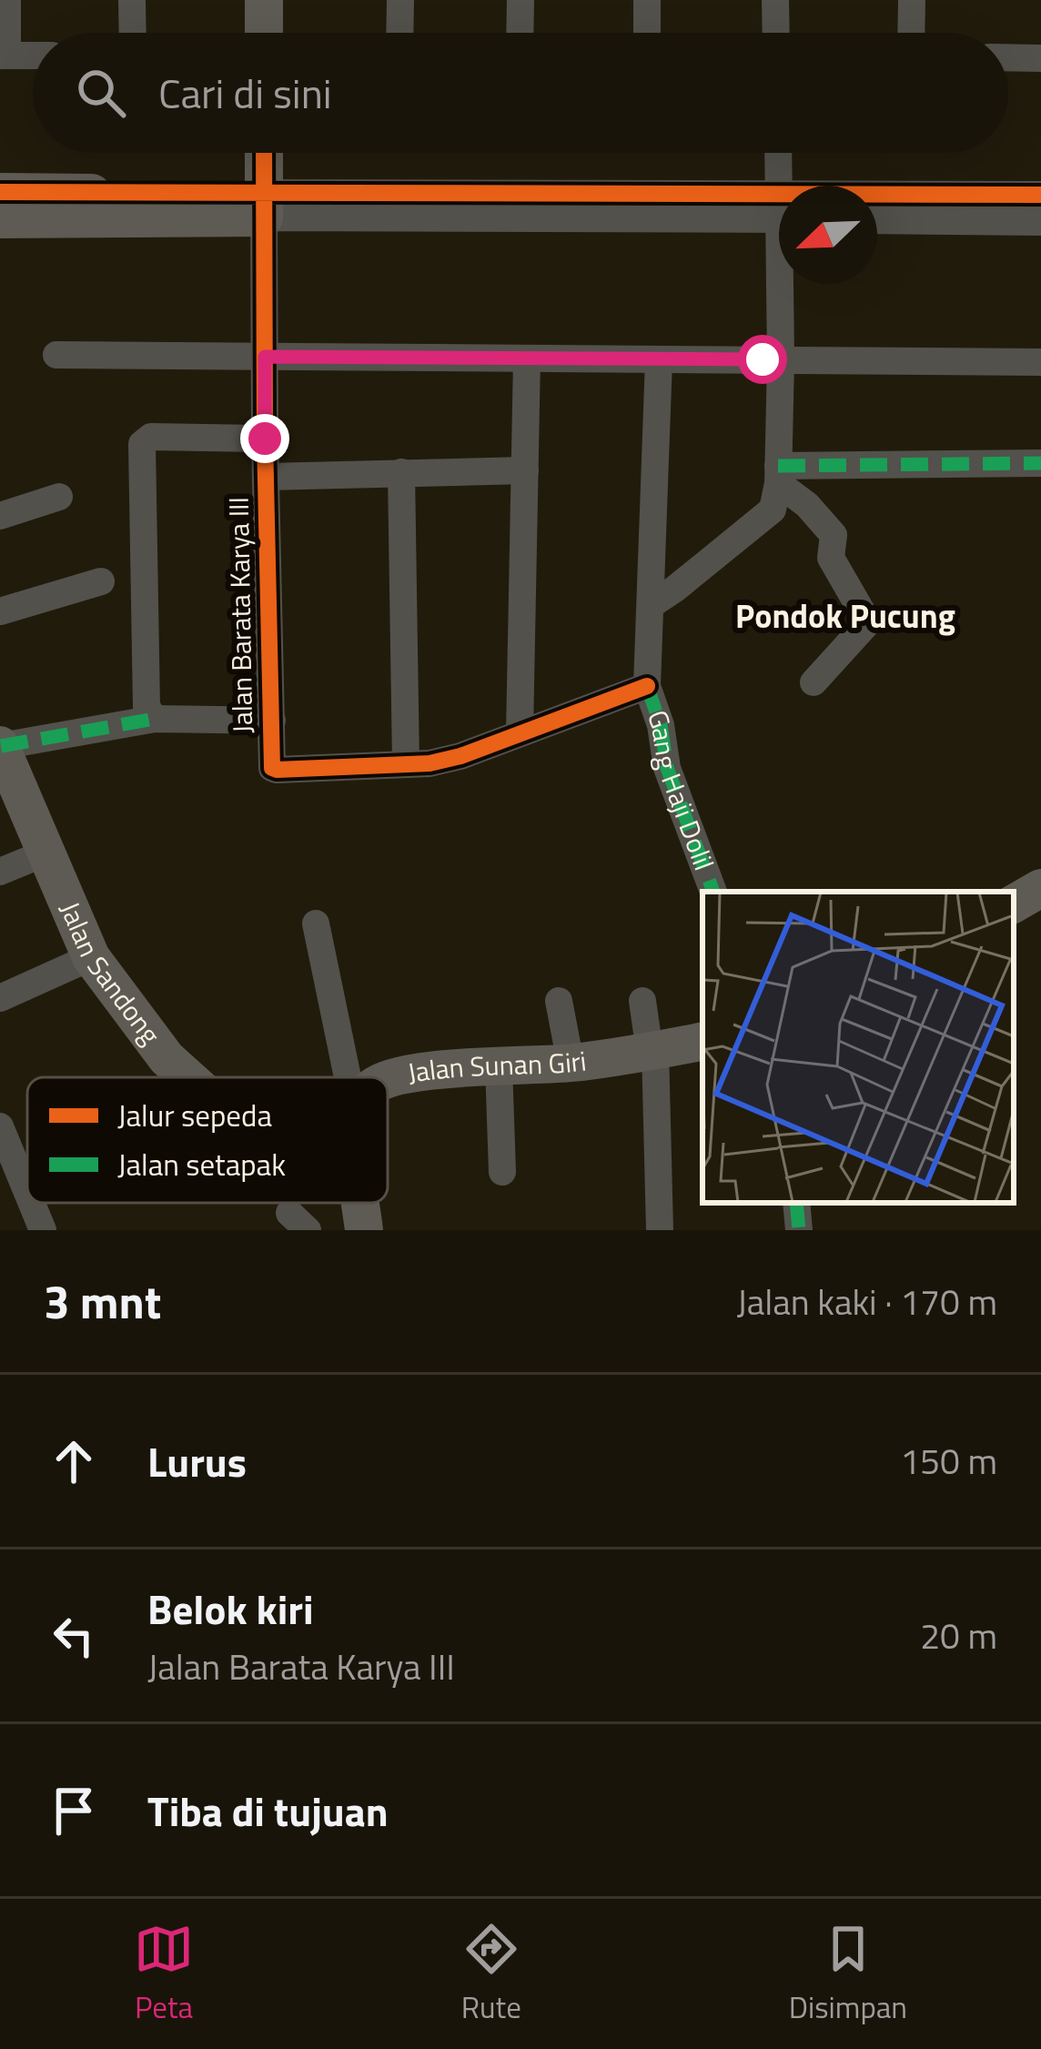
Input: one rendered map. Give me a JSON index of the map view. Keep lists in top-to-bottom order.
{
  "streets": {
    "street": [
      "Jalan Barata Karya III",
      "Gang Haji Dolil",
      "Jalan Sandong",
      "Jalan Sunan Giri"
    ]
  },
  "districts": ["Pondok Pucung"],
  "legend": ["Jalur sepeda", "Jalan setapak"],
  "north": "bottom left",
  "page": {
    "search": "Cari di sini",
    "heading": ["3 mnt", "Jalan kaki · 170 m"],
    "list": [
      ["Lurus", "150 m"],
      ["Belok kiri", "Jalan Barata Karya III", "20 m"],
      "Tiba di tujuan"
    ],
    "nav": ["Peta", "Rute", "Disimpan"]
  }
}
